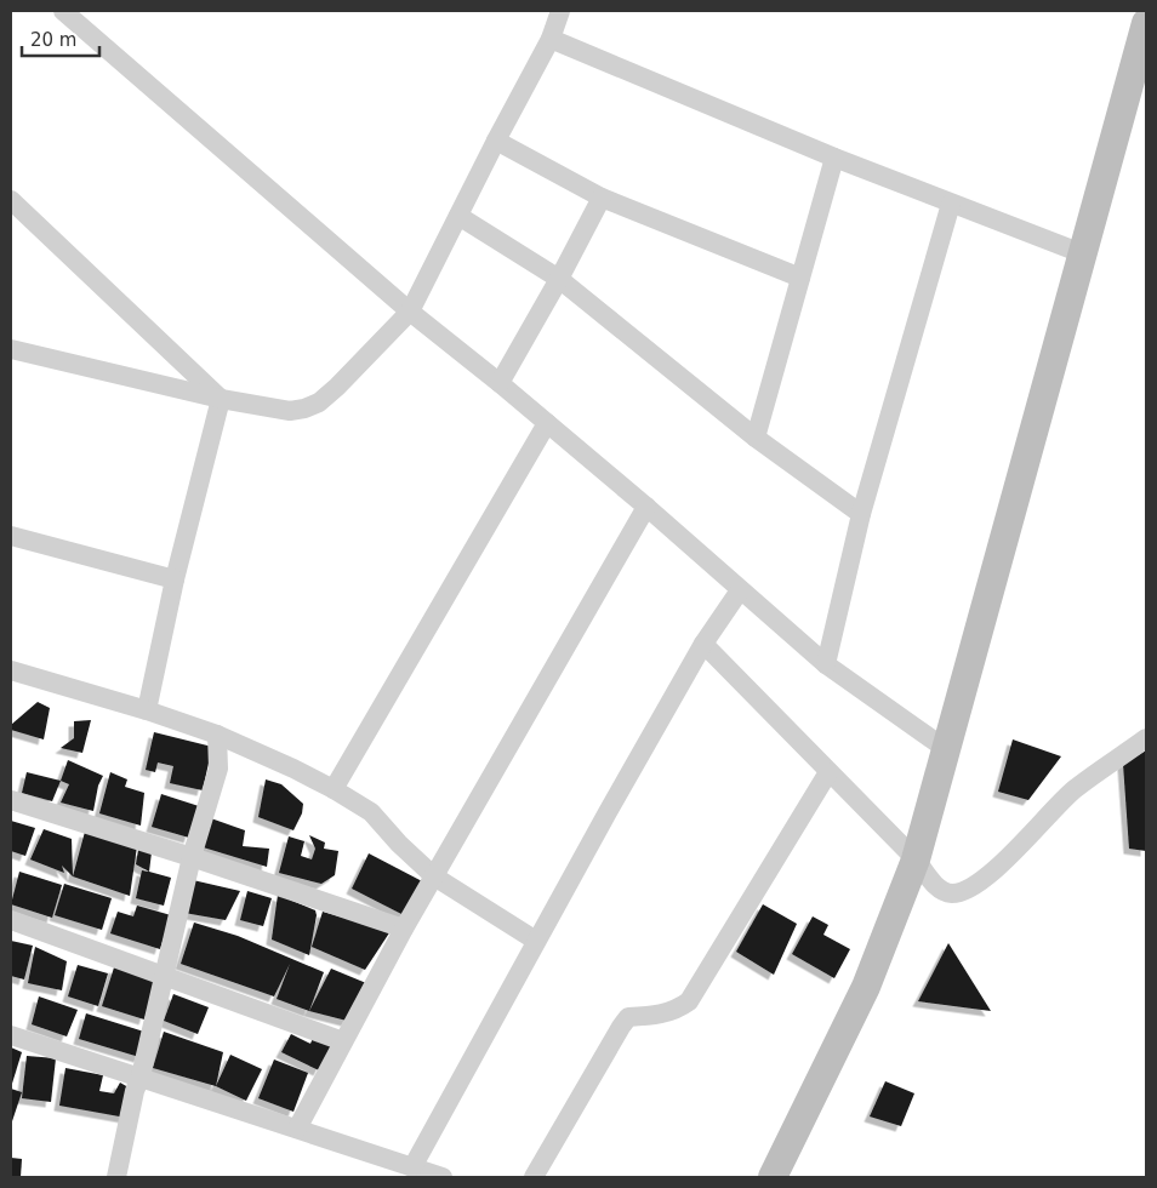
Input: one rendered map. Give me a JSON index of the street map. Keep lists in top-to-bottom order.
{
  "scale_bar": "20 m"
}
